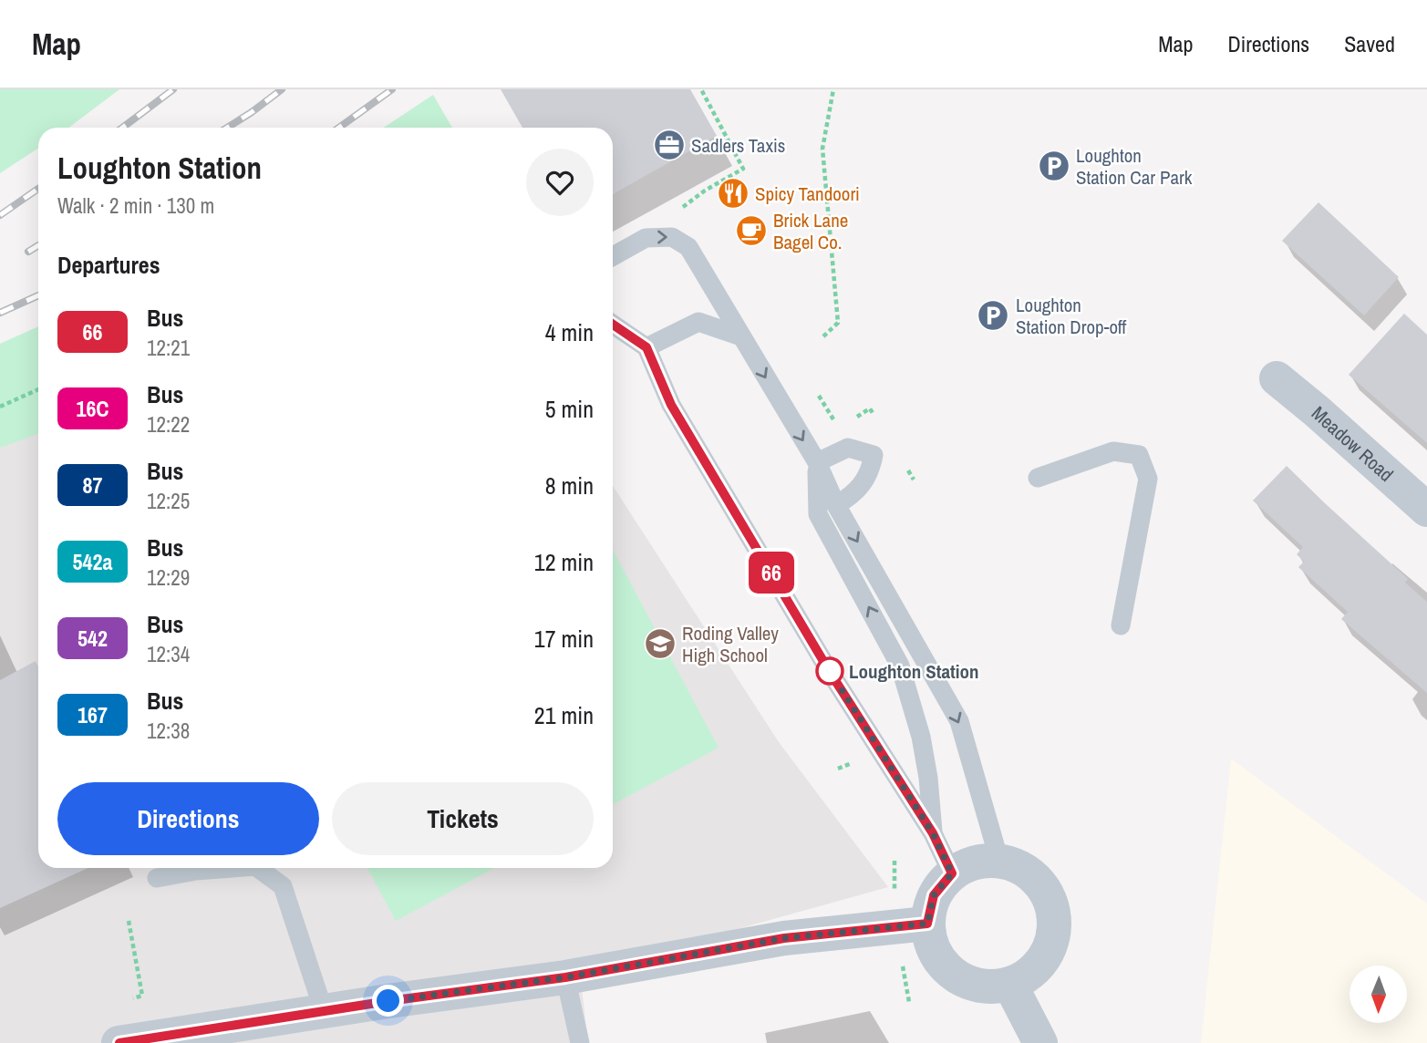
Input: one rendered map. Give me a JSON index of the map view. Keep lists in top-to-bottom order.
{
  "streets": {
    "street": ["Meadow Road"]
  },
  "places": {
    "office": ["Sadlers Taxis"],
    "parking": ["Loughton Station Car Park", "Loughton Station Drop-off"],
    "restaurant": ["Spicy Tandoori"],
    "cafe": ["Brick Lane Bagel Co."],
    "school or university": ["Roding Valley High School"],
    "other": ["Loughton Station"]
  },
  "lines": ["bus line 66"],
  "north": "bottom",
  "page": {
    "header": "Map",
    "nav": ["Map", "Directions", "Saved"],
    "on_map": "66",
    "heading": [
      ["Loughton Station", "Walk · 2 min · 130 m"],
      "Departures"
    ],
    "list": [
      {
        "mark": "66",
        "name": "Bus",
        "note": "12:21",
        "value": "4 min"
      },
      {
        "mark": "16C",
        "name": "Bus",
        "note": "12:22",
        "value": "5 min"
      },
      {
        "mark": "87",
        "name": "Bus",
        "note": "12:25",
        "value": "8 min"
      },
      {
        "mark": "542a",
        "name": "Bus",
        "note": "12:29",
        "value": "12 min"
      },
      {
        "mark": "542",
        "name": "Bus",
        "note": "12:34",
        "value": "17 min"
      },
      {
        "mark": "167",
        "name": "Bus",
        "note": "12:38",
        "value": "21 min"
      }
    ],
    "buttons": ["Directions", "Tickets"]
  }
}
